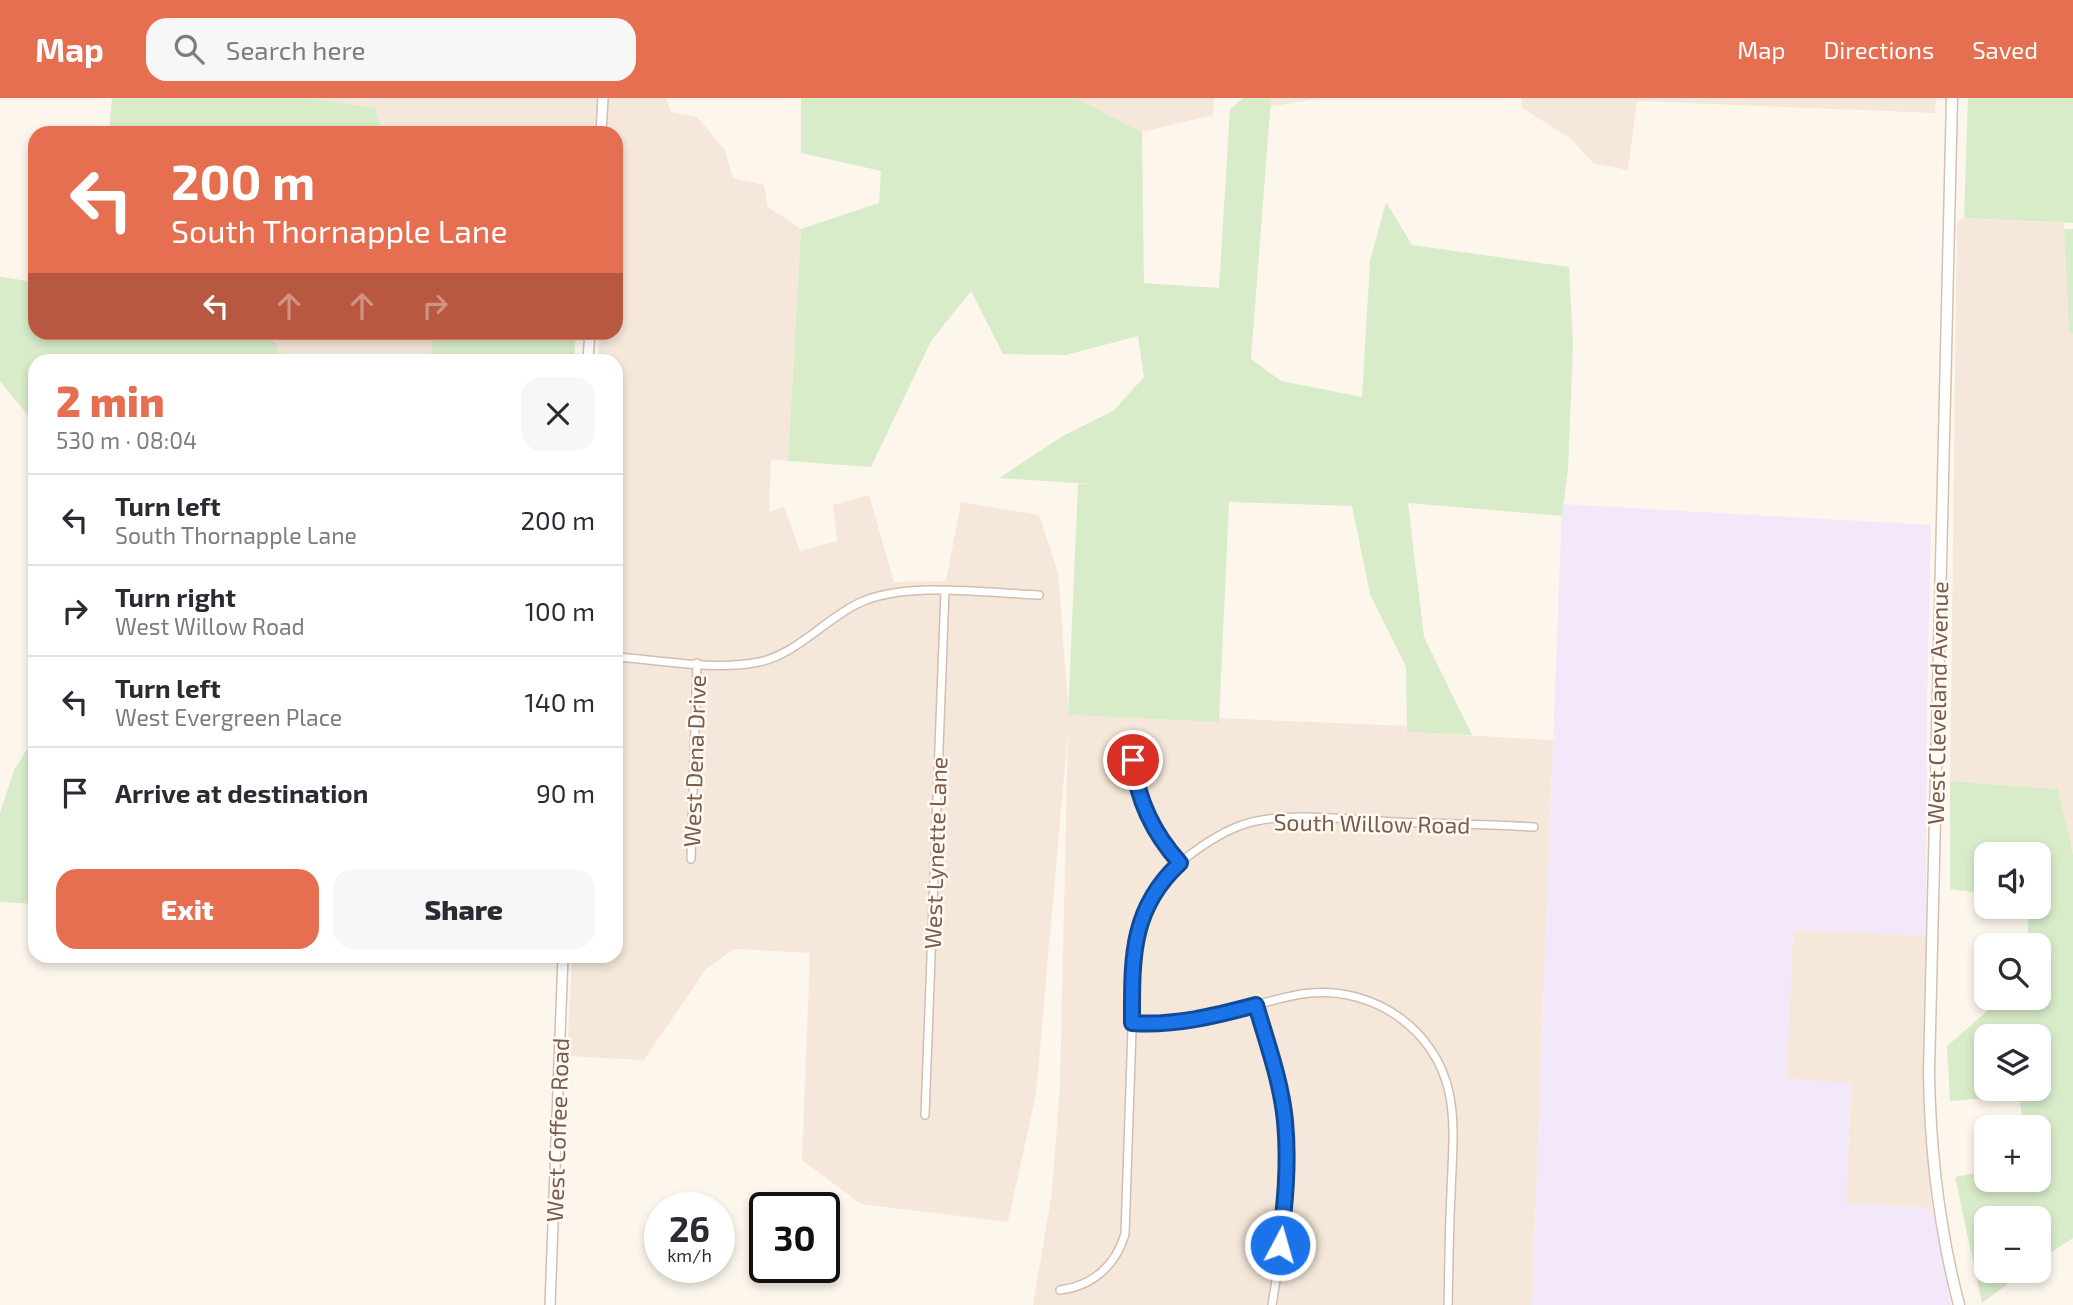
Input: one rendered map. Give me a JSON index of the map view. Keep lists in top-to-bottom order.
{
  "streets": {
    "main road": ["West Cleveland Avenue"],
    "street": [
      "West Dena Drive",
      "South Willow Road",
      "West Lynette Lane",
      "West Coffee Road"
    ]
  },
  "page": {
    "header": "Map",
    "search": "Search here",
    "nav": ["Map", "Directions", "Saved"],
    "turn": ["200 m", "South Thornapple Lane"],
    "heading": ["2 min", "530 m · 08:04"],
    "list": [
      {
        "name": "Turn left",
        "note": "South Thornapple Lane",
        "value": "200 m"
      },
      {
        "name": "Turn right",
        "note": "West Willow Road",
        "value": "100 m"
      },
      {
        "name": "Turn left",
        "note": "West Evergreen Place",
        "value": "140 m"
      },
      {
        "name": "Arrive at destination",
        "value": "90 m"
      }
    ],
    "map_buttons": ["+", "−"],
    "buttons": ["Exit", "Share"],
    "speed": "26 km/h",
    "limit": "30"
  }
}
